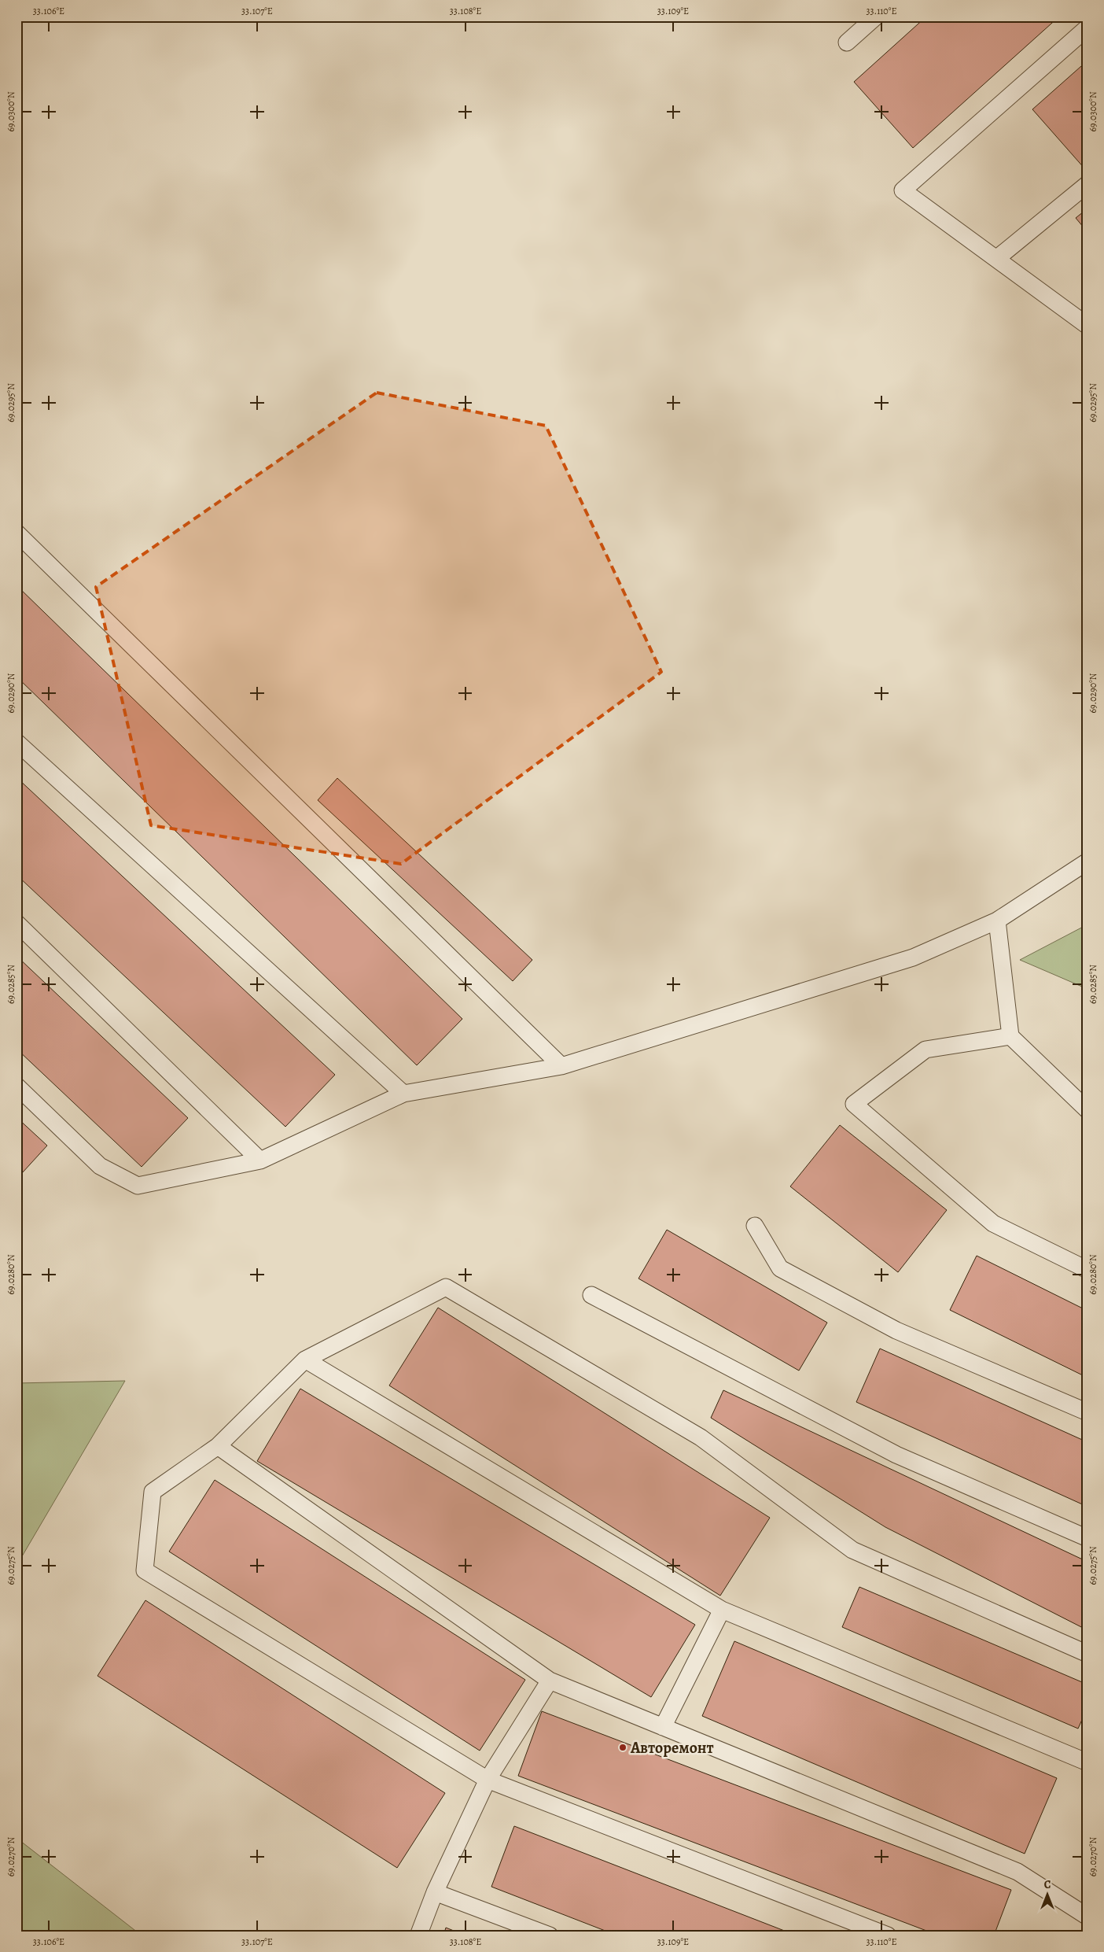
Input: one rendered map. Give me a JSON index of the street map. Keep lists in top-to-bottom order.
{
  "places": ["Авторемонт"],
  "north": "top",
  "coordinates": [
    "33.106°E",
    "33.107°E",
    "33.108°E",
    "33.109°E",
    "33.110°E",
    "69.0300°N",
    "69.0295°N",
    "69.0290°N",
    "69.0285°N",
    "69.0280°N",
    "69.0275°N",
    "69.0270°N"
  ]
}
